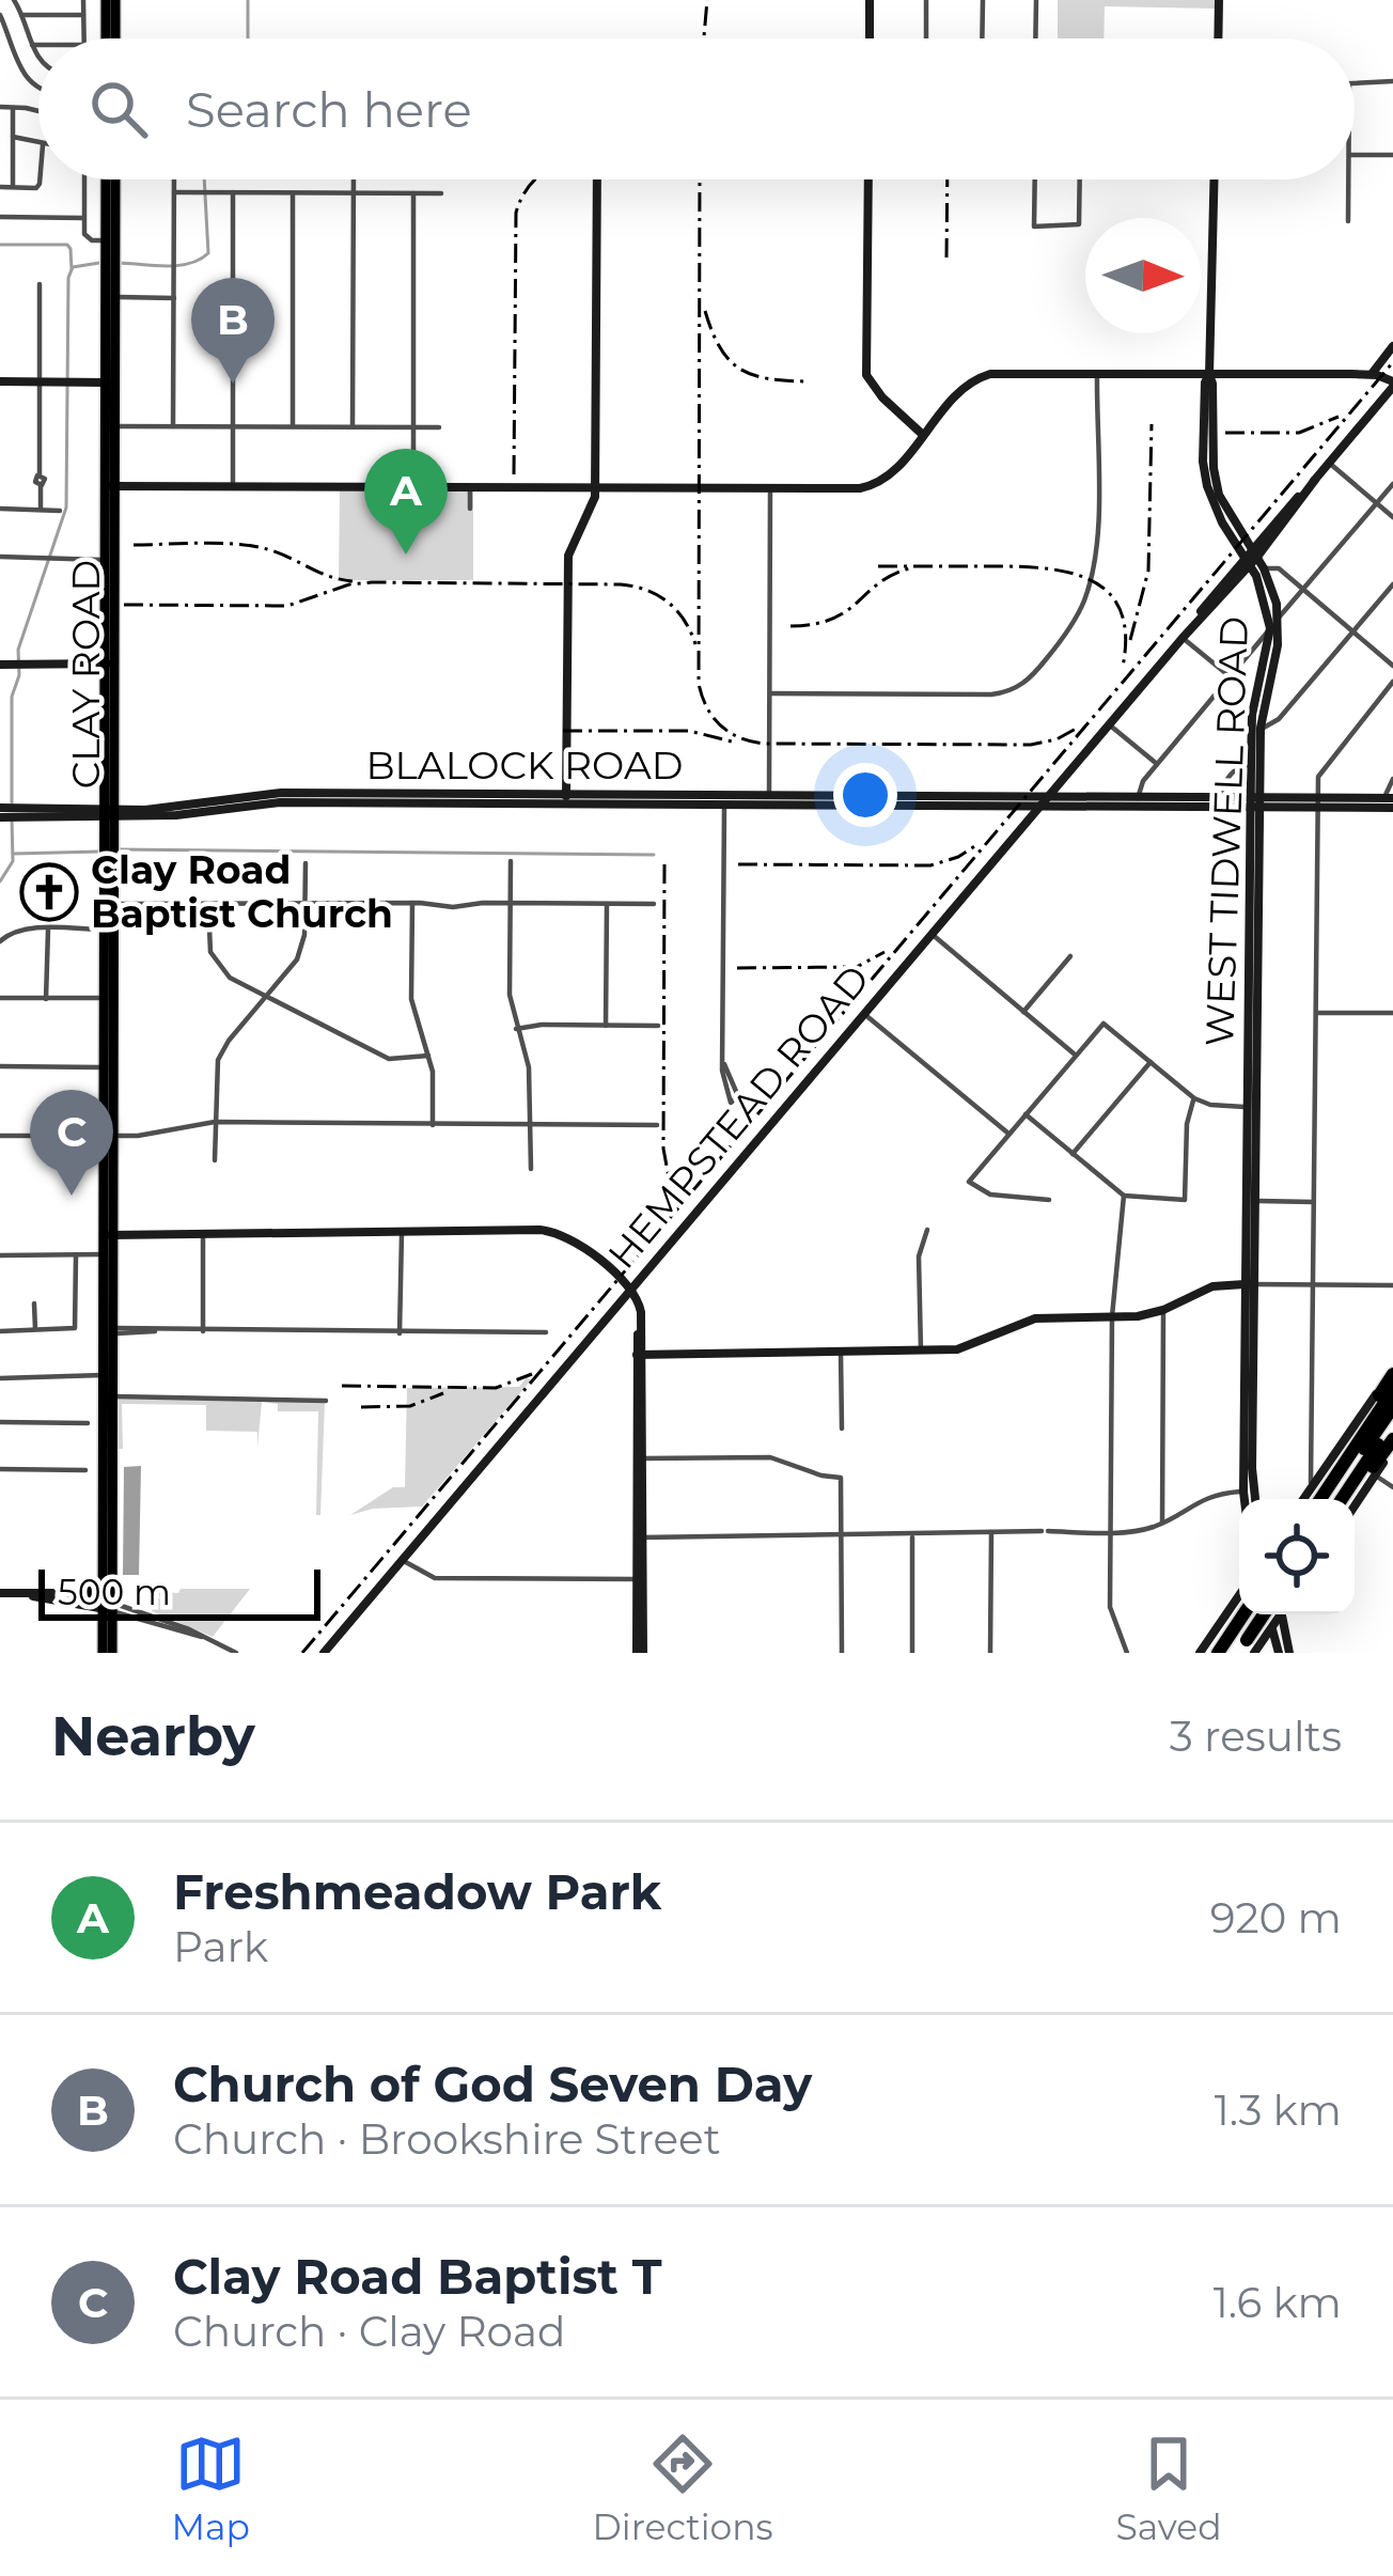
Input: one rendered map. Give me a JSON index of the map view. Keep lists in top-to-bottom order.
{
  "streets": {
    "main road": [
      "CLAY ROAD",
      "BLALOCK ROAD",
      "WEST TIDWELL ROAD",
      "HEMPSTEAD ROAD"
    ]
  },
  "crossings": [
    ["CLAY ROAD", "BLALOCK ROAD"],
    ["BLALOCK ROAD", "HEMPSTEAD ROAD"],
    ["WEST TIDWELL ROAD", "HEMPSTEAD ROAD"]
  ],
  "places": {
    "church": ["Clay Road Baptist Church"]
  },
  "scale_bar": "500 m",
  "north": "right",
  "page": {
    "search": "Search here",
    "pins": ["B", "A", "C"],
    "scale": "500 m",
    "heading": ["Nearby", "3 results"],
    "list": [
      {
        "mark": "A",
        "name": "Freshmeadow Park",
        "note": "Park",
        "value": "920 m"
      },
      {
        "mark": "B",
        "name": "Church of God Seven Day",
        "note": "Church · Brookshire Street",
        "value": "1.3 km"
      },
      {
        "mark": "C",
        "name": "Clay Road Baptist T",
        "note": "Church · Clay Road",
        "value": "1.6 km"
      }
    ],
    "nav": ["Map", "Directions", "Saved"]
  }
}
